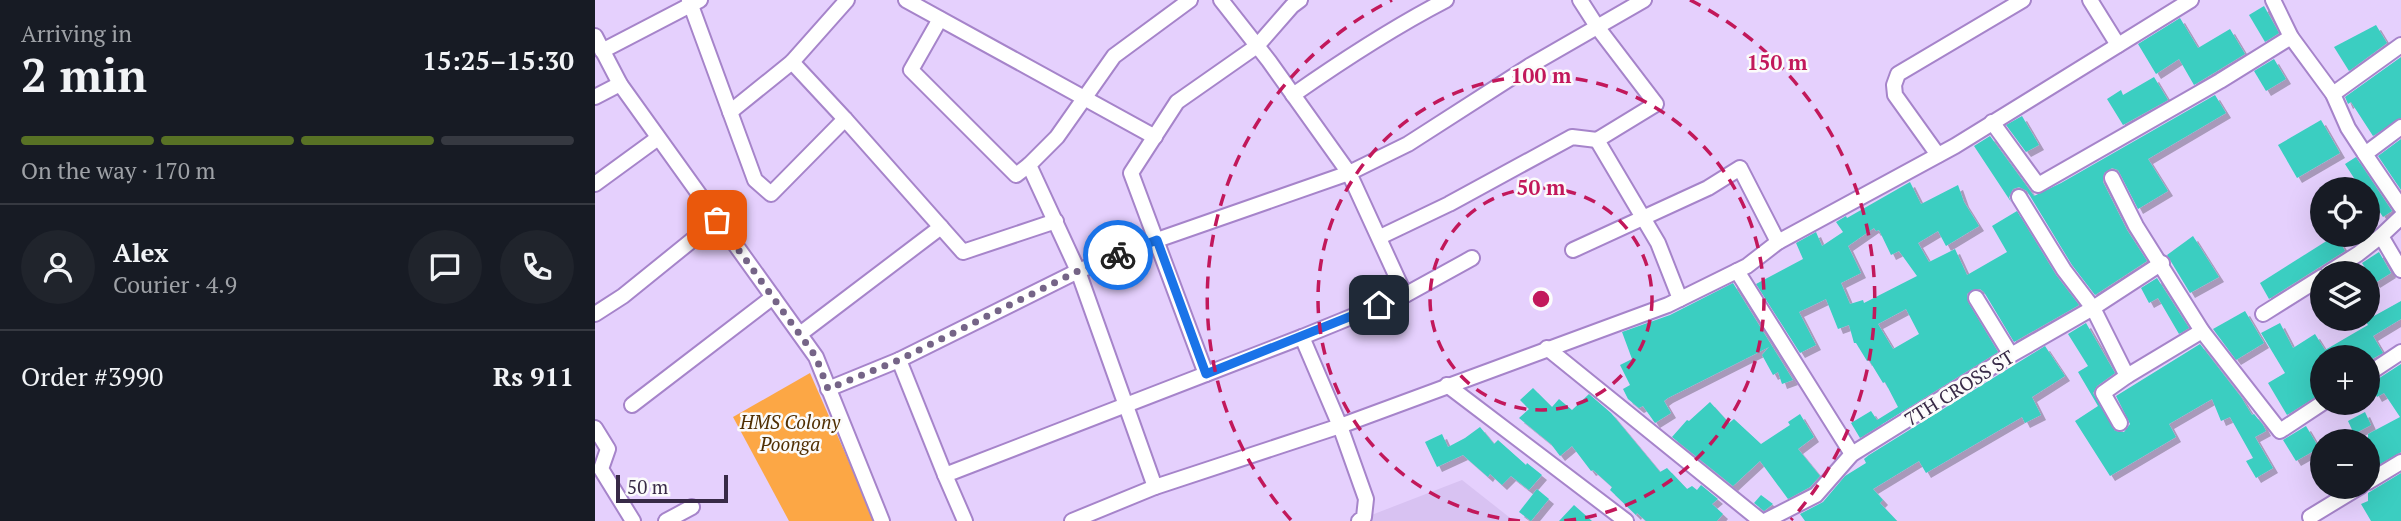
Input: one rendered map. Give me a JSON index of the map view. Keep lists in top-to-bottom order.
{
  "streets": {
    "street": ["7TH CROSS ST"]
  },
  "parks": ["HMS Colony Poonga"],
  "scale_bar": "50 m",
  "page": {
    "heading": ["2 min", "Arriving in", "15:25–15:30"],
    "panel": [
      "Alex",
      "Courier · 4.9",
      "Order #3990",
      "Rs 911"
    ],
    "bar": "On the way · 170 m",
    "map_buttons": ["+", "−"],
    "scale": "50 m"
  },
  "rings": ["150 m", "100 m", "50 m"]
}
